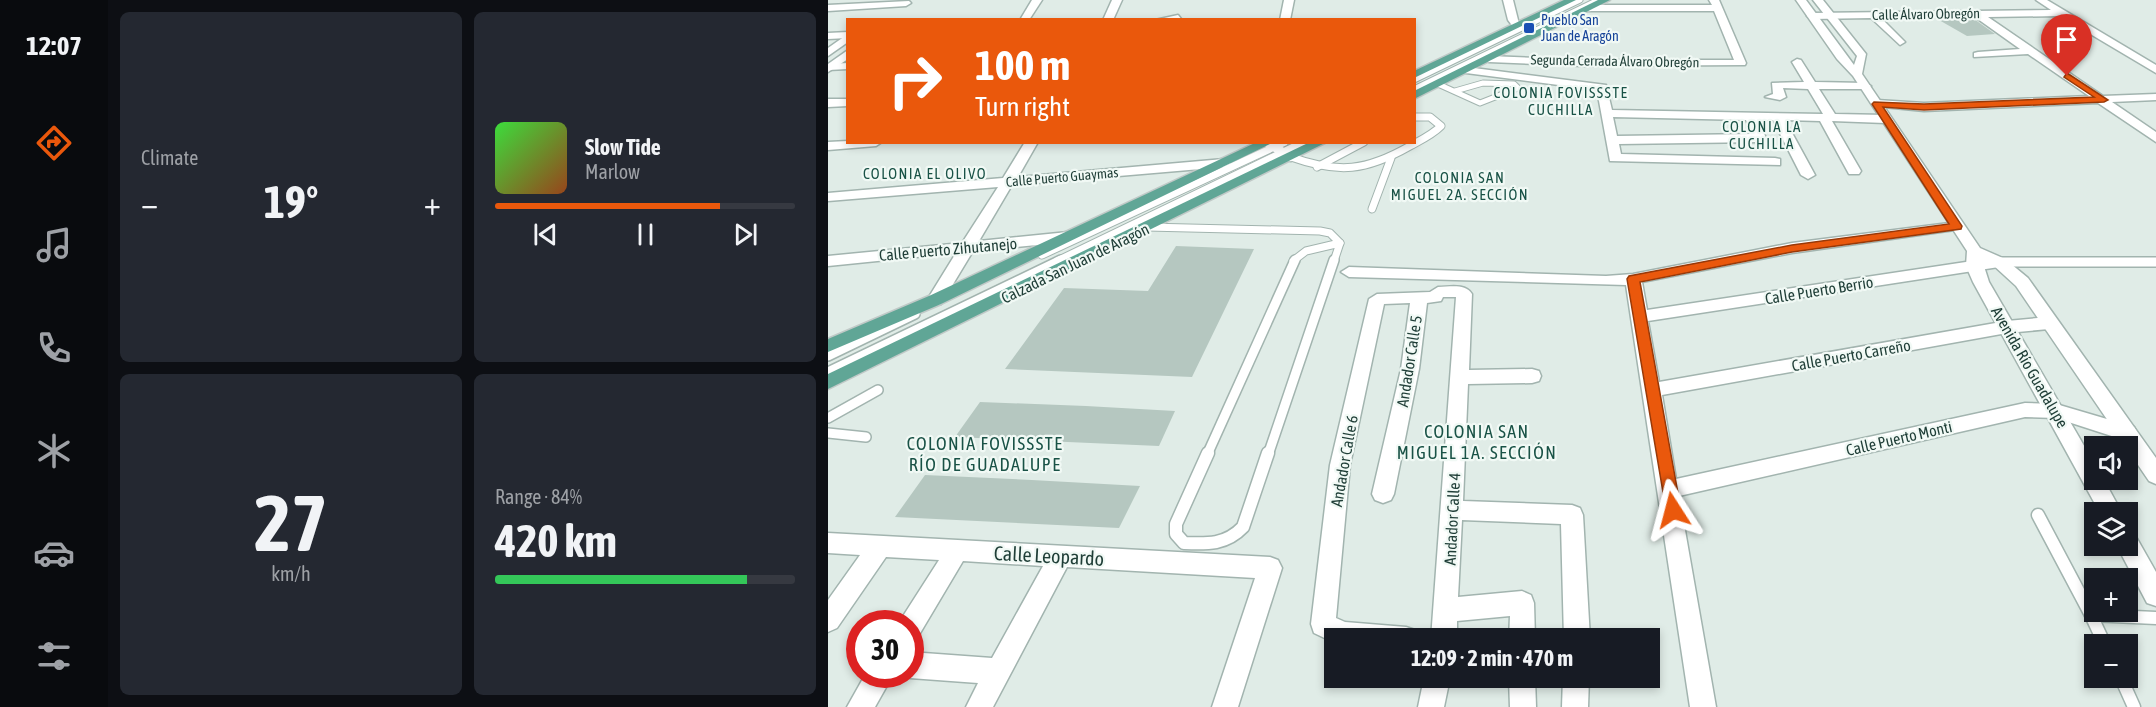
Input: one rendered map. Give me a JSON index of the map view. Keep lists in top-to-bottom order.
{
  "streets": {
    "main road": ["Calzada San Juan de Aragón"],
    "street": [
      "Calle Álvaro Obregón",
      "Segunda Cerrada Álvaro Obregón",
      "Calle Puerto Guaymas",
      "Calle Puerto Zihutanejo",
      "Calle Puerto Berrio",
      "Calle Puerto Carreño",
      "Andador Calle 5",
      "Avenida Río Guadalupe",
      "Calle Puerto Monti",
      "Andador Calle 6",
      "Andador Calle 4",
      "Calle Leopardo"
    ]
  },
  "crossings": [
    ["Calle Álvaro Obregón", "Avenida Río Guadalupe"],
    ["Calle Puerto Guaymas", "Calzada San Juan de Aragón"],
    ["Calle Puerto Zihutanejo", "Calzada San Juan de Aragón"],
    ["Calle Puerto Berrio", "Avenida Río Guadalupe"],
    ["Calle Puerto Carreño", "Avenida Río Guadalupe"],
    ["Andador Calle 5", "Andador Calle 6"],
    ["Andador Calle 5", "Andador Calle 4"],
    ["Avenida Río Guadalupe", "Calle Puerto Monti"],
    ["Andador Calle 6", "Andador Calle 4"]
  ],
  "districts": [
    "COLONIA FOVISSSTE CUCHILLA",
    "COLONIA LA CUCHILLA",
    "COLONIA EL OLIVO",
    "COLONIA SAN MIGUEL 2A. SECCIÓN",
    "COLONIA SAN MIGUEL 1A. SECCIÓN",
    "COLONIA FOVISSSTE RÍO DE GUADALUPE"
  ],
  "places": {
    "transit": ["Pueblo San Juan de Aragón"]
  },
  "page": {
    "tabs": "12:07",
    "tile": [
      "Climate",
      ["27", "km/h"],
      ["Range · 84%", "420 km"]
    ],
    "turn": ["100 m", "Turn right"],
    "song": ["Slow Tide", "Marlow"],
    "heat": ["−", "19°", "+"],
    "map_buttons": ["+", "−"],
    "limit": "30",
    "trip": "12:09 · 2 min · 470 m"
  }
}
